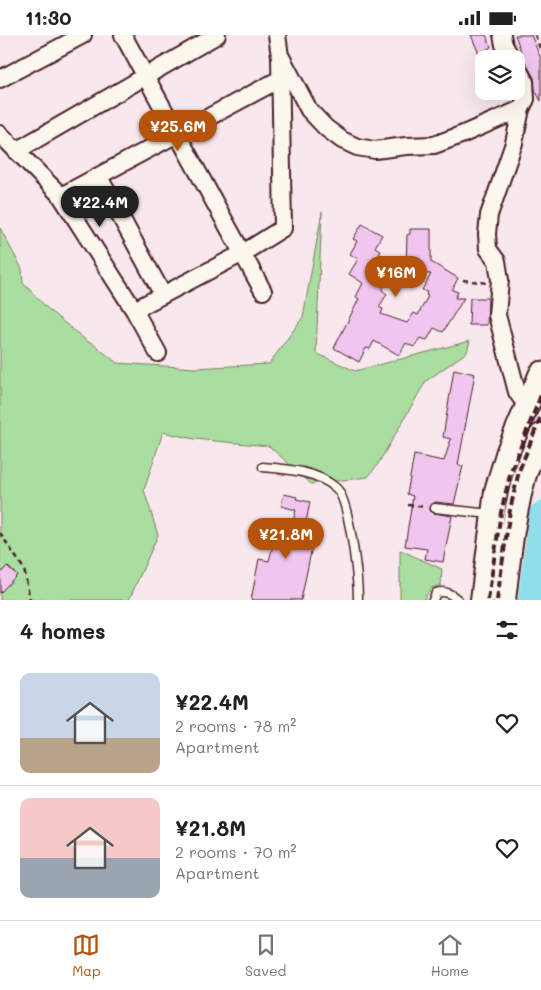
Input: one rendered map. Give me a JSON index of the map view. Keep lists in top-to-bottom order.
{
  "page": {
    "status": "11:30",
    "price": [
      "¥25.6M",
      "¥22.4M",
      "¥16M",
      "¥21.8M"
    ],
    "heading": "4 homes",
    "list": [
      {
        "name": "¥22.4M",
        "note": "2 rooms · 78 m² · Apartment"
      },
      {
        "name": "¥21.8M",
        "note": "2 rooms · 70 m² · Apartment"
      }
    ],
    "tabs": ["Map", "Saved", "Home"]
  }
}
